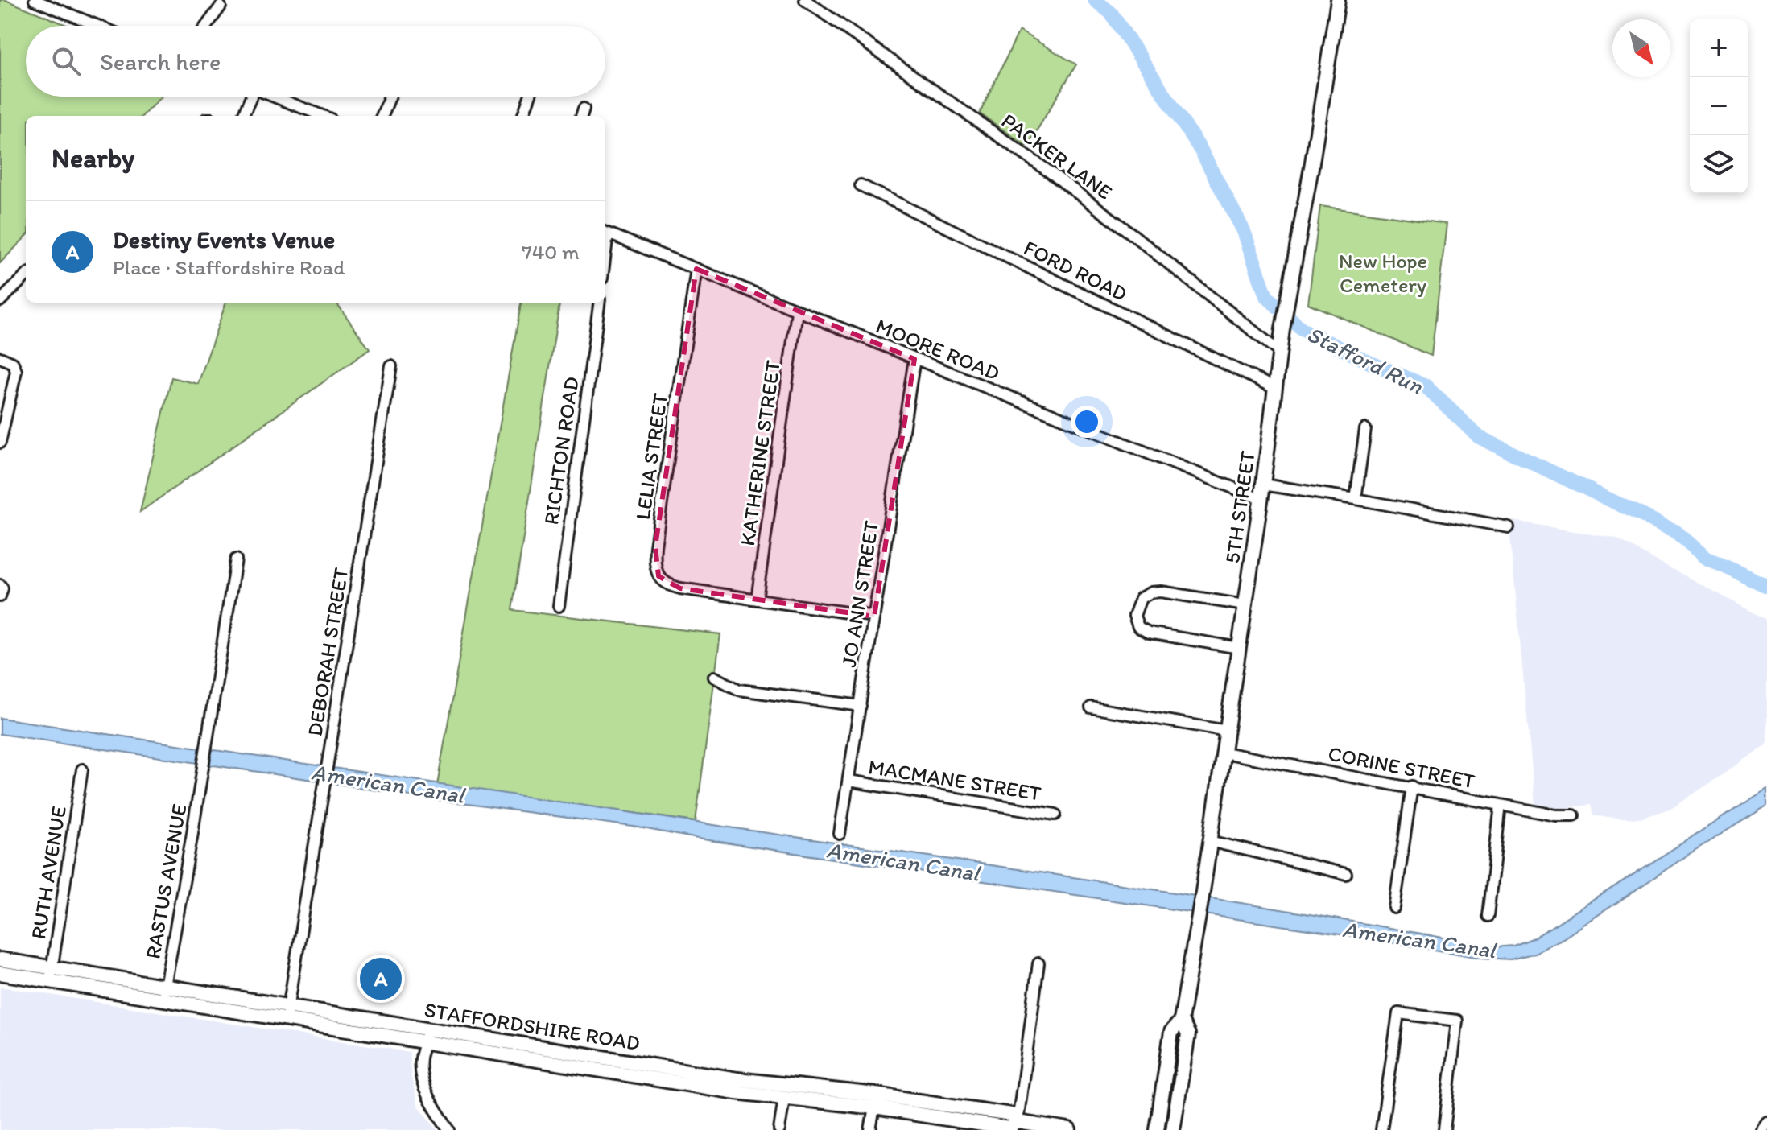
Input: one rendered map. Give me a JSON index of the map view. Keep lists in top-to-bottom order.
{
  "streets": {
    "main road": ["5TH STREET", "STAFFORDSHIRE ROAD"],
    "street": [
      "PACKER LANE",
      "FORD ROAD",
      "MOORE ROAD",
      "RICHTON ROAD",
      "KATHERINE STREET",
      "LELIA STREET",
      "JO ANN STREET",
      "DEBORAH STREET",
      "CORINE STREET",
      "MACMANE STREET",
      "RUTH AVENUE",
      "RASTUS AVENUE"
    ]
  },
  "crossings": [
    ["PACKER LANE", "5TH STREET"],
    ["FORD ROAD", "5TH STREET"],
    ["MOORE ROAD", "KATHERINE STREET"],
    ["MOORE ROAD", "LELIA STREET"],
    ["MOORE ROAD", "5TH STREET"],
    ["MOORE ROAD", "JO ANN STREET"],
    ["KATHERINE STREET", "LELIA STREET"],
    ["LELIA STREET", "JO ANN STREET"],
    ["5TH STREET", "CORINE STREET"],
    ["JO ANN STREET", "MACMANE STREET"],
    ["DEBORAH STREET", "STAFFORDSHIRE ROAD"],
    ["RUTH AVENUE", "STAFFORDSHIRE ROAD"],
    ["RASTUS AVENUE", "STAFFORDSHIRE ROAD"]
  ],
  "water": ["Stafford Run", "American Canal"],
  "parks": ["New Hope Cemetery"],
  "north": "bottom right",
  "page": {
    "map_buttons": ["+", "−"],
    "search": "Search here",
    "heading": "Nearby",
    "list": [
      {
        "mark": "A",
        "name": "Destiny Events Venue",
        "note": "Place · Staffordshire Road",
        "value": "740 m"
      }
    ],
    "pins": "A"
  }
}
